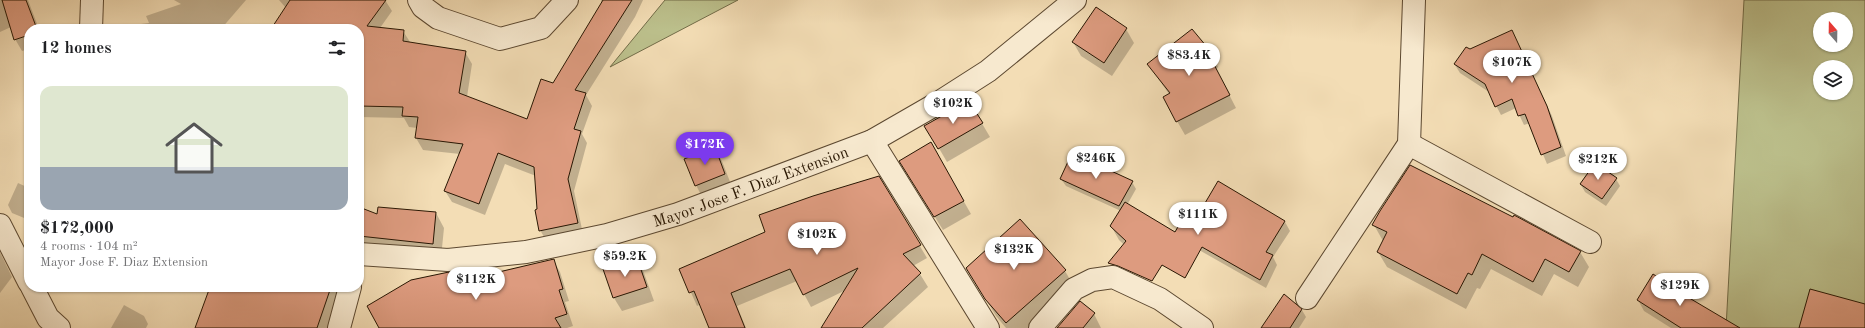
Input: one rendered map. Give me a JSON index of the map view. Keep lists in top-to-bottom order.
{
  "streets": {
    "street": ["Mayor Jose F. Diaz Extension"]
  },
  "north": "top",
  "page": {
    "heading": "12 homes",
    "price": [
      "$83.4K",
      "$107K",
      "$102K",
      "$172K",
      "$246K",
      "$212K",
      "$111K",
      "$102K",
      "$132K",
      "$59.2K",
      "$112K",
      "$129K"
    ],
    "list": [
      {
        "name": "$172,000",
        "note": "4 rooms · 104 m² · Mayor Jose F. Diaz Extension"
      }
    ]
  }
}
